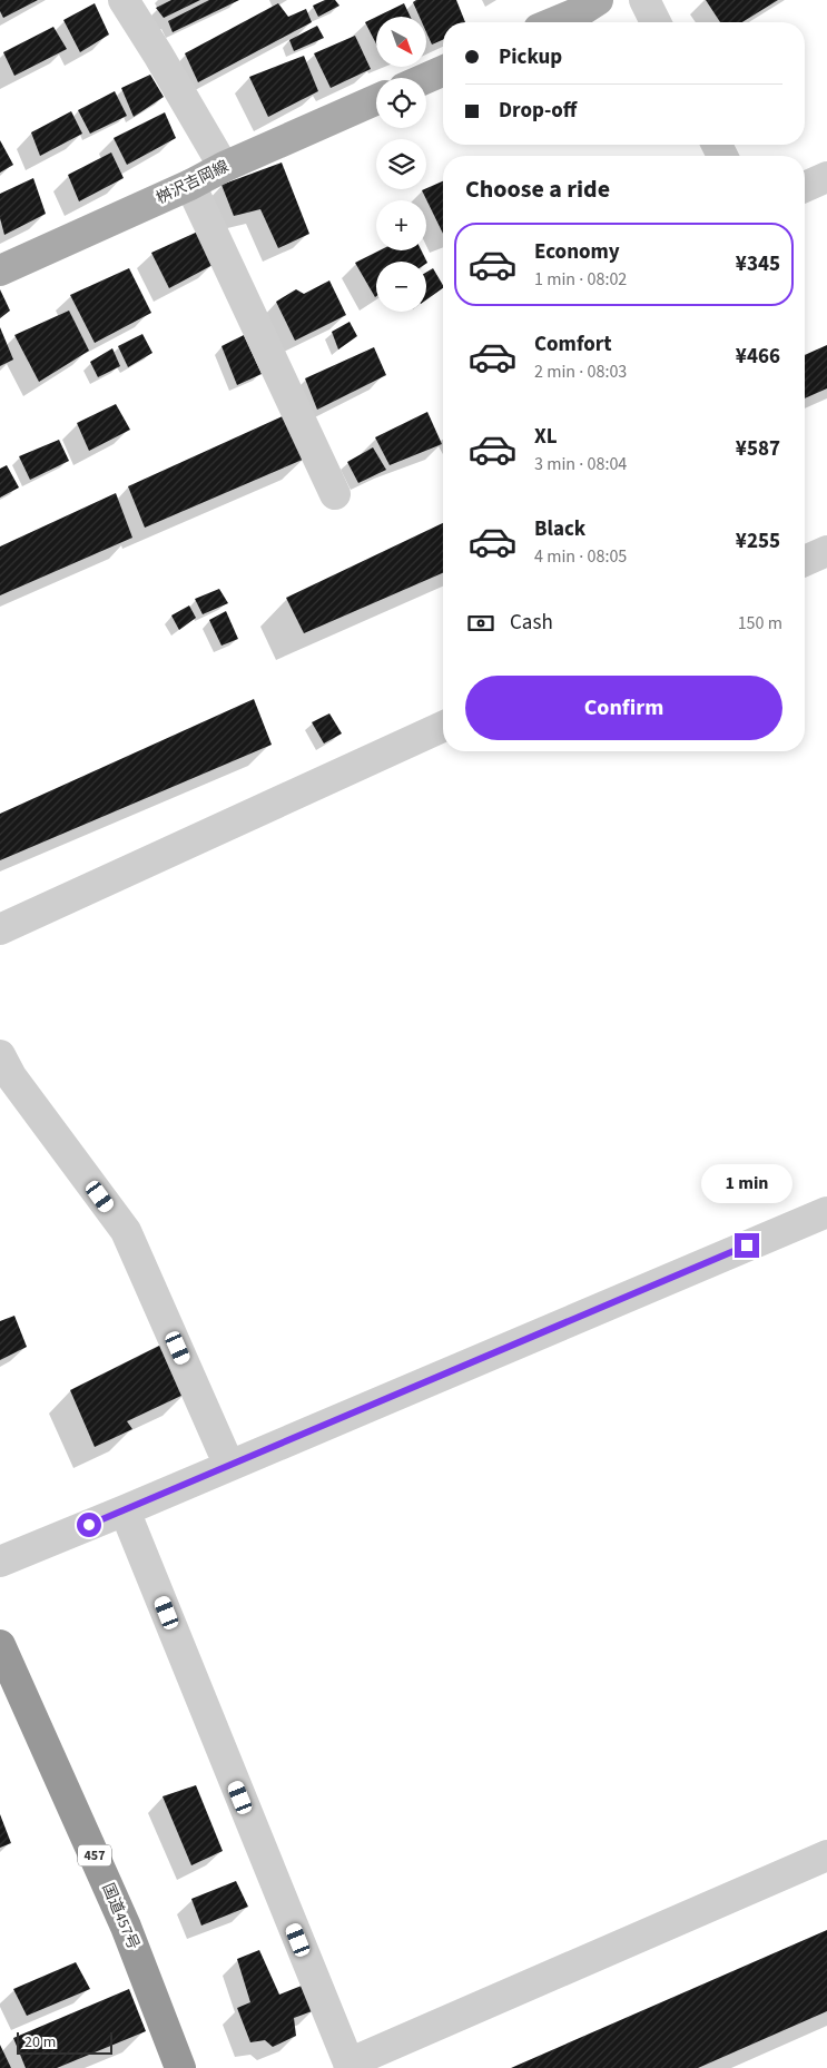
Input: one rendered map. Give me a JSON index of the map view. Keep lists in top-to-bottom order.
{
  "streets": {
    "highway": ["457", "国道457号"],
    "main road": ["桝沢吉岡線"]
  },
  "scale_bar": "20 m",
  "north": "bottom right",
  "page": {
    "map_buttons": ["+", "−"],
    "banner": ["Pickup", "Drop-off"],
    "heading": "Choose a ride",
    "list": [
      {
        "name": "Economy",
        "note": "1 min · 08:02",
        "value": "¥345"
      },
      {
        "name": "Comfort",
        "note": "2 min · 08:03",
        "value": "¥466"
      },
      {
        "name": "XL",
        "note": "3 min · 08:04",
        "value": "¥587"
      },
      {
        "name": "Black",
        "note": "4 min · 08:05",
        "value": "¥255"
      }
    ],
    "pay": ["Cash", "150 m"],
    "buttons": "Confirm",
    "bubble": "1 min",
    "scale": "20 m"
  }
}
